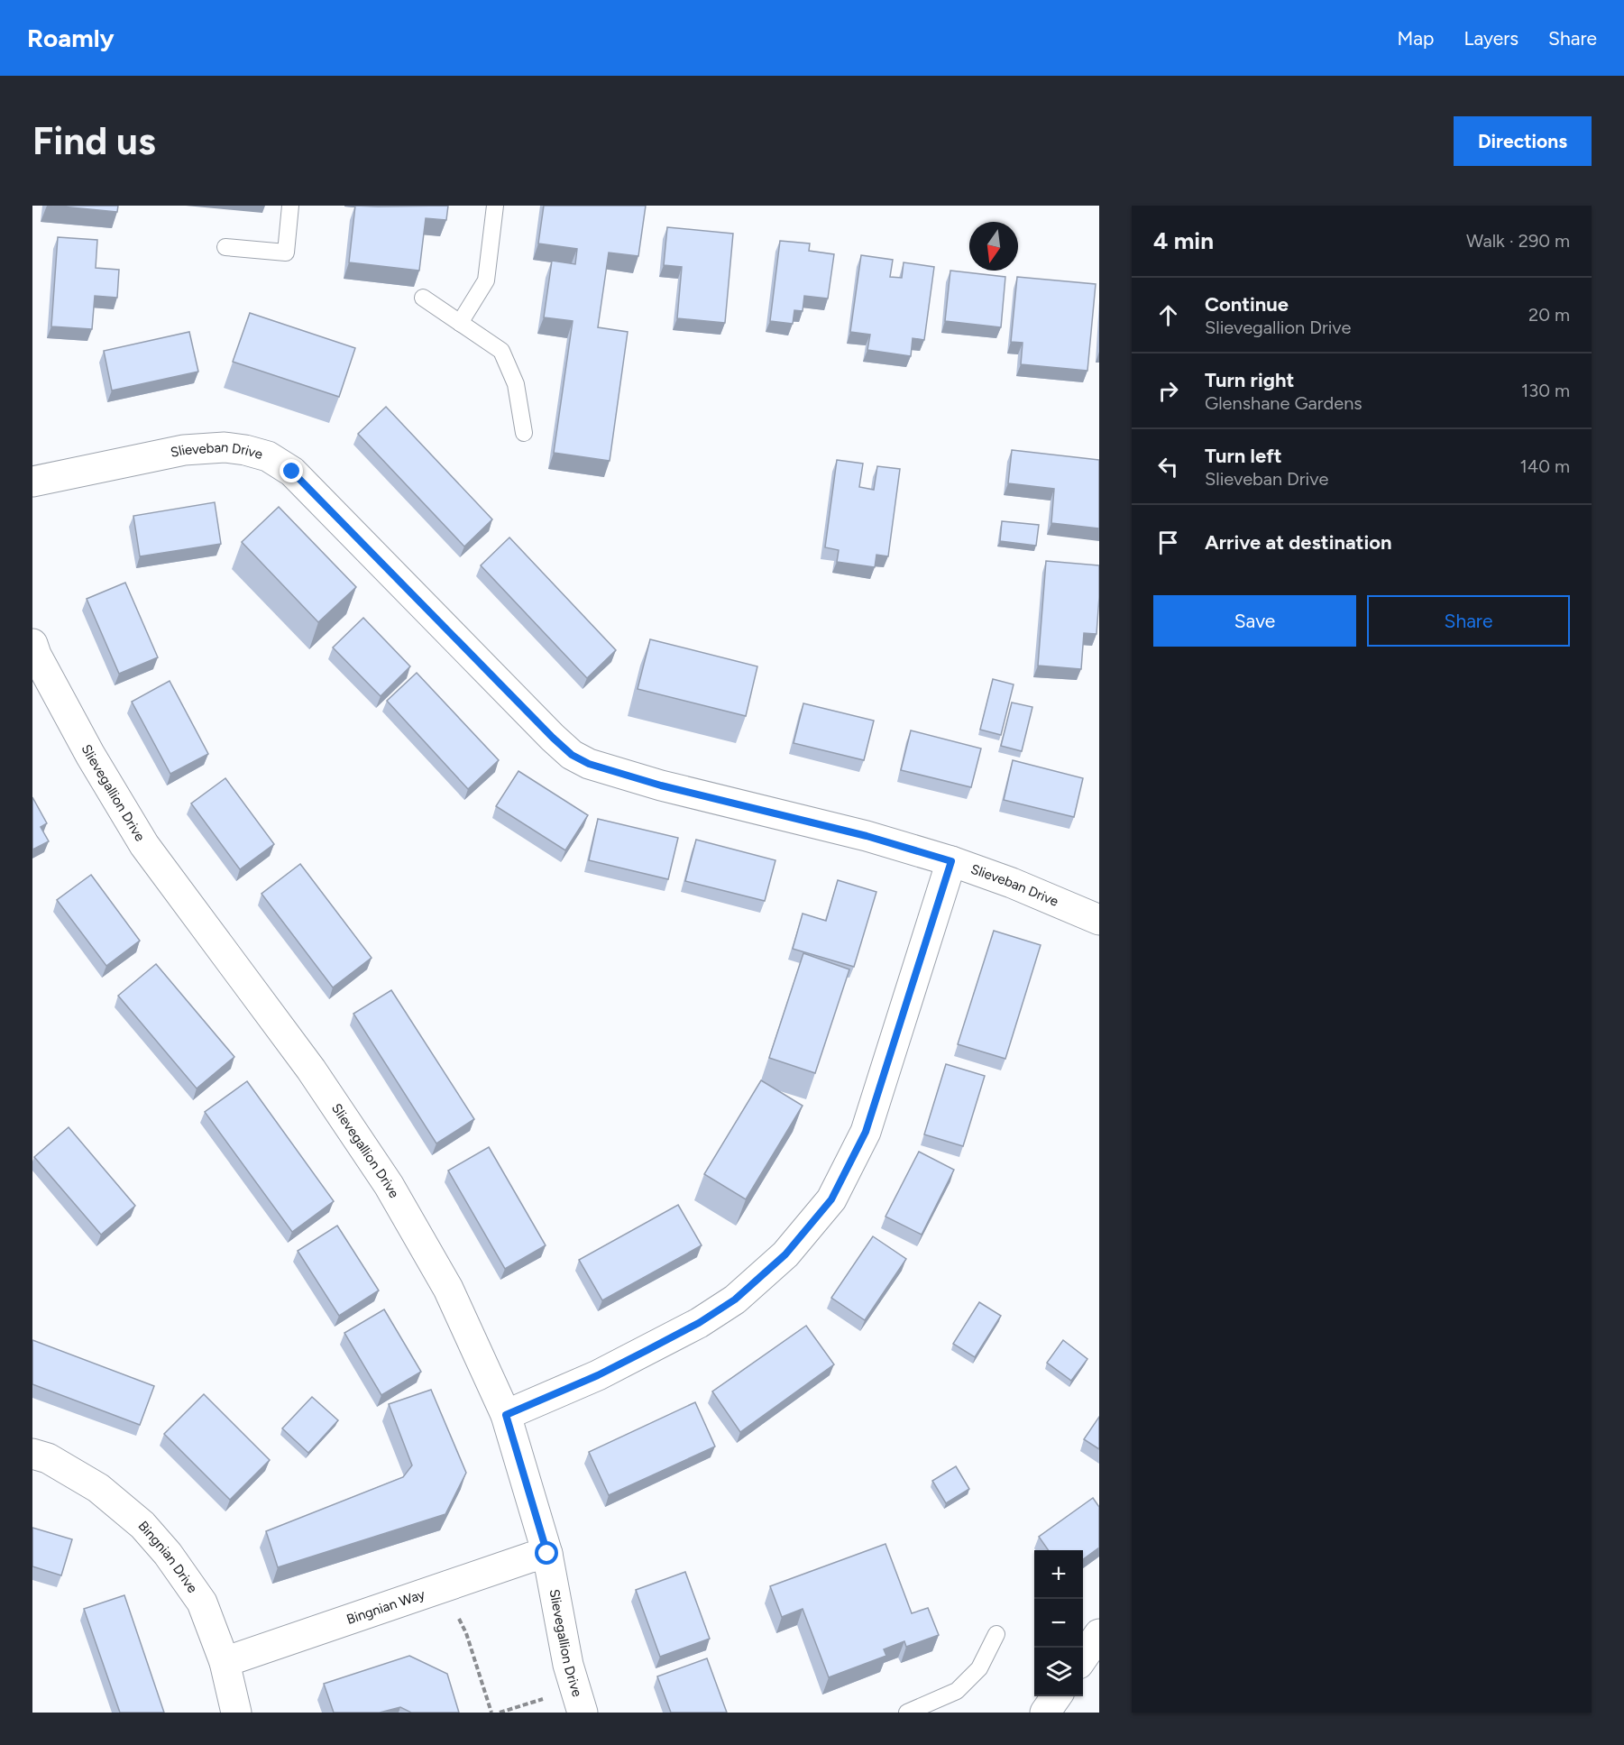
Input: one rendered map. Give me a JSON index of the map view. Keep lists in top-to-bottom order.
{
  "streets": {
    "street": [
      "Slieveban Drive",
      "Slievegallion Drive",
      "Bingnian Drive",
      "Bingnian Way"
    ]
  },
  "crossings": [
    ["Slievegallion Drive", "Bingnian Way"],
    ["Bingnian Drive", "Bingnian Way"]
  ],
  "north": "bottom",
  "page": {
    "header": "Roamly",
    "nav": ["Map", "Layers", "Share"],
    "buttons": [
      "Directions",
      ["Save", "Share"]
    ],
    "title": "Find us",
    "heading": ["4 min", "Walk · 290 m"],
    "list": [
      ["Continue", "Slievegallion Drive", "20 m"],
      ["Turn right", "Glenshane Gardens", "130 m"],
      ["Turn left", "Slieveban Drive", "140 m"],
      "Arrive at destination"
    ],
    "map_buttons": ["+", "−"]
  }
}
